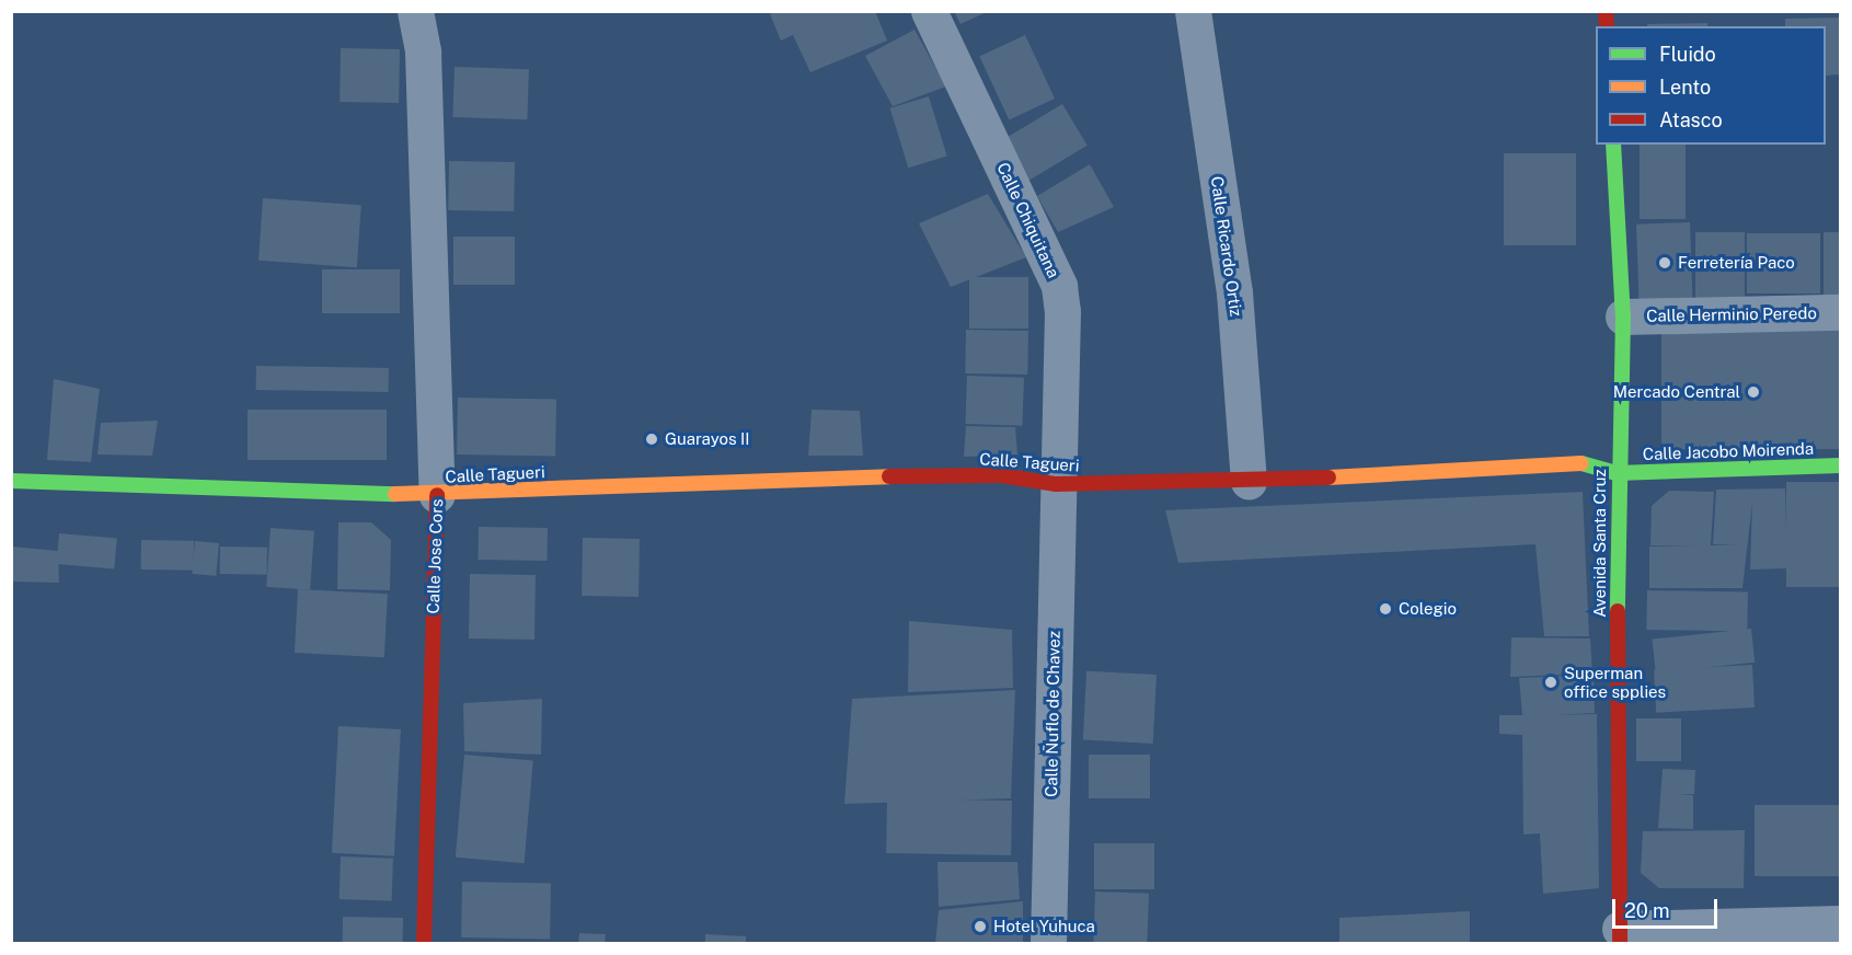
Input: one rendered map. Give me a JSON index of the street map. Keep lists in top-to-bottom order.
{
  "streets": {
    "main road": [
      "Calle Jacobo Moirenda",
      "Calle Tagueri",
      "Avenida Santa Cruz",
      "Calle Jose Cors"
    ],
    "street": [
      "Calle Chiquitana",
      "Calle Ricardo Ortiz",
      "Calle Herminio Peredo",
      "Calle Ñuflo de Chavez"
    ]
  },
  "crossings": [
    ["Calle Chiquitana", "Calle Tagueri"],
    ["Calle Chiquitana", "Calle Ñuflo de Chavez"],
    ["Calle Ricardo Ortiz", "Calle Tagueri"],
    ["Calle Herminio Peredo", "Avenida Santa Cruz"],
    ["Calle Jacobo Moirenda", "Calle Tagueri"],
    ["Calle Jacobo Moirenda", "Avenida Santa Cruz"],
    ["Calle Tagueri", "Avenida Santa Cruz"],
    ["Calle Tagueri", "Calle Jose Cors"],
    ["Calle Tagueri", "Calle Ñuflo de Chavez"]
  ],
  "places": [
    "Ferretería Paco",
    "Mercado Central",
    "Guarayos II",
    "Colegio",
    "Superman office spplies",
    "Hotel Yuhuca"
  ],
  "legend": ["Fluido", "Lento", "Atasco"],
  "scale_bar": "20 m"
}
